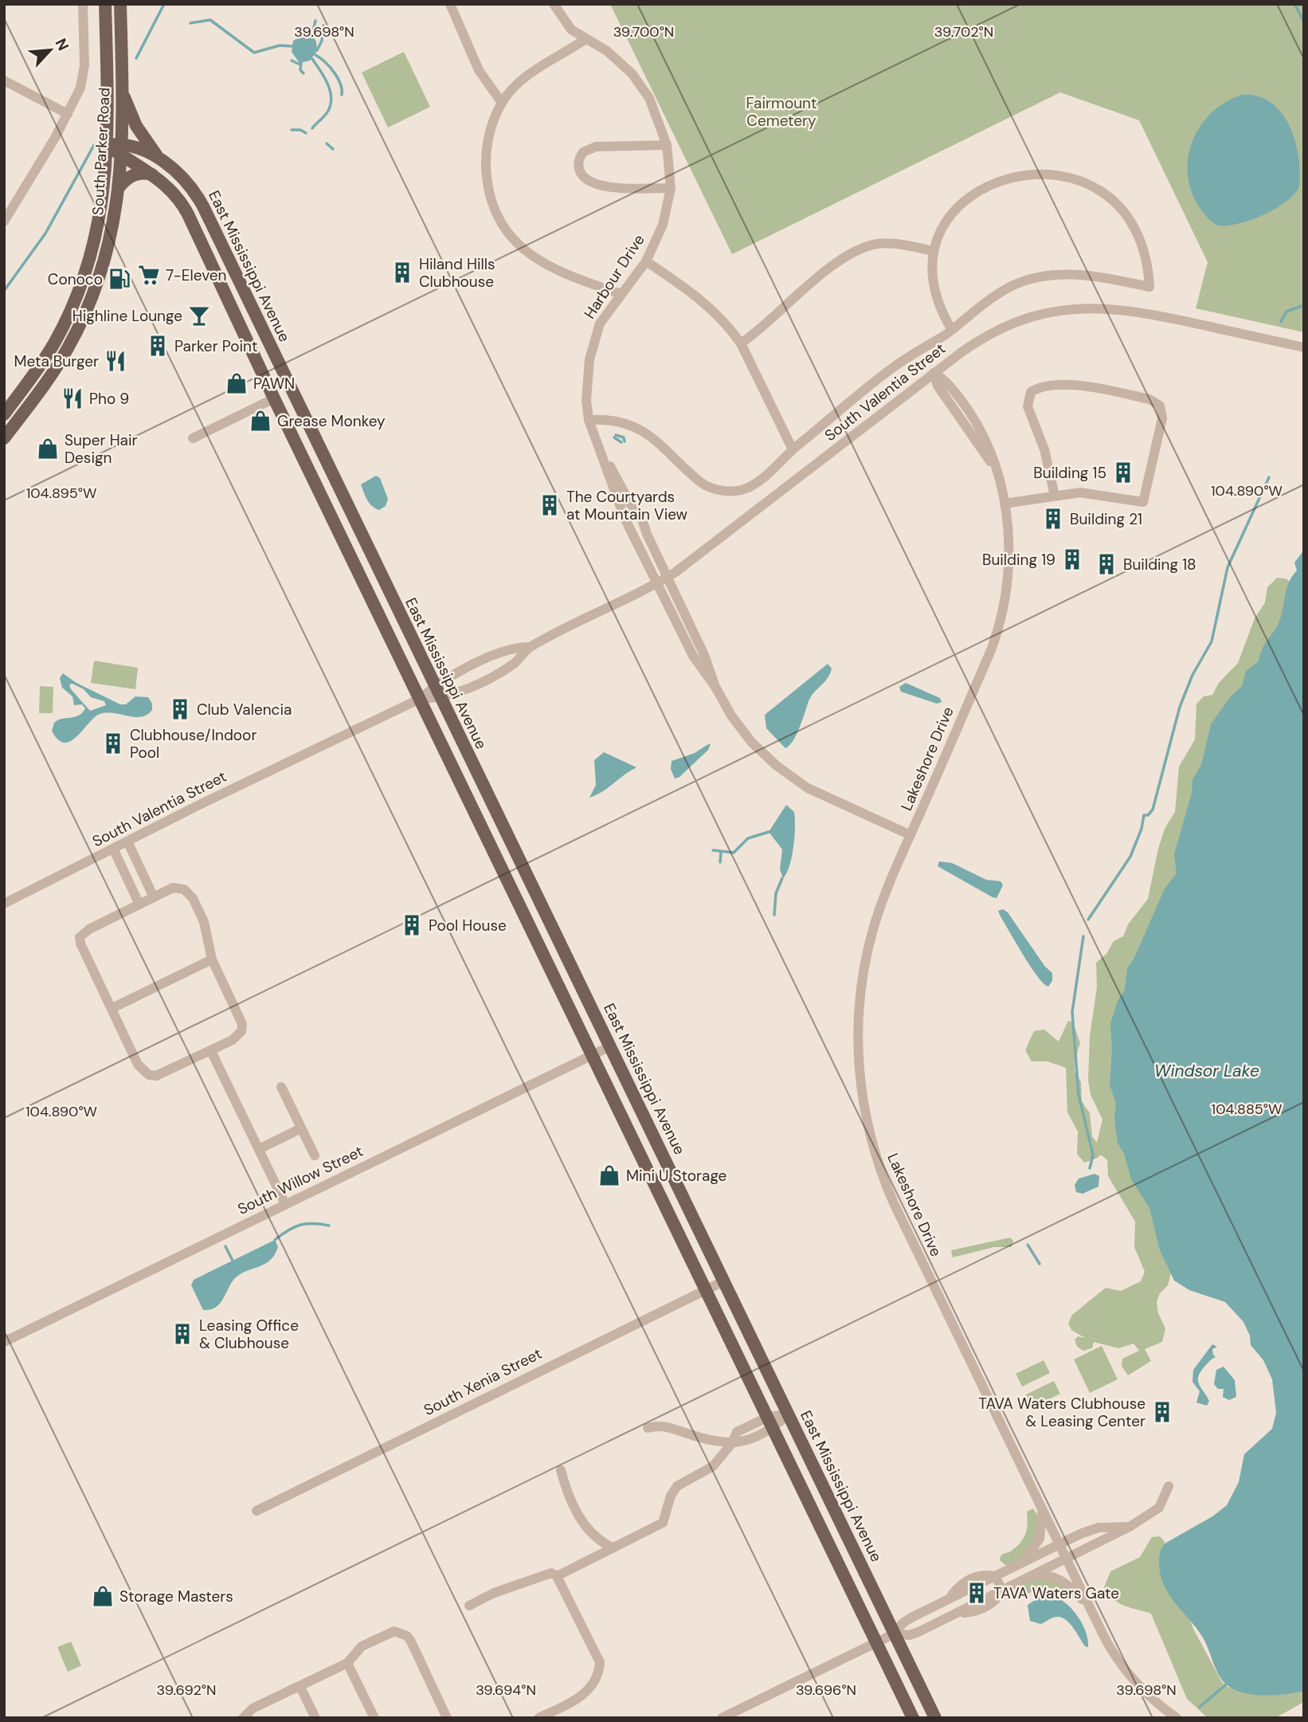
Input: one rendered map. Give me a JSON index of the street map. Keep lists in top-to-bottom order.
{
  "streets": {
    "main road": ["South Parker Road", "East Mississippi Avenue"],
    "street": [
      "Harbour Drive",
      "South Valentia Street",
      "Lakeshore Drive",
      "South Willow Street",
      "South Xenia Street"
    ]
  },
  "crossings": [
    ["South Parker Road", "East Mississippi Avenue"],
    ["East Mississippi Avenue", "South Valentia Street"],
    ["East Mississippi Avenue", "South Willow Street"],
    ["East Mississippi Avenue", "South Xenia Street"],
    ["Harbour Drive", "South Valentia Street"],
    ["Harbour Drive", "Lakeshore Drive"],
    ["South Valentia Street", "Lakeshore Drive"]
  ],
  "water": ["Windsor Lake"],
  "parks": ["Fairmount Cemetery"],
  "places": {
    "building": [
      "Hiland Hills Clubhouse",
      "Parker Point",
      "Building 15",
      "The Courtyards at Mountain View",
      "Building 21",
      "Building 19",
      "Building 18",
      "Club Valencia",
      "Clubhouse/Indoor Pool",
      "Pool House",
      "Leasing Office & Clubhouse",
      "TAVA Waters Clubhouse & Leasing Center",
      "TAVA Waters Gate"
    ],
    "supermarket": ["7-Eleven"],
    "fuel station": ["Conoco"],
    "bar": ["Highline Lounge"],
    "restaurant": ["Meta Burger", "Pho 9"],
    "shop": [
      "PAWN",
      "Grease Monkey",
      "Super Hair Design",
      "Mini U Storage",
      "Storage Masters"
    ]
  },
  "north": "top right",
  "coordinates": [
    "39.698°N",
    "39.700°N",
    "39.702°N",
    "104.890°W",
    "104.895°W",
    "104.885°W",
    "39.692°N",
    "39.694°N",
    "39.696°N"
  ]
}
